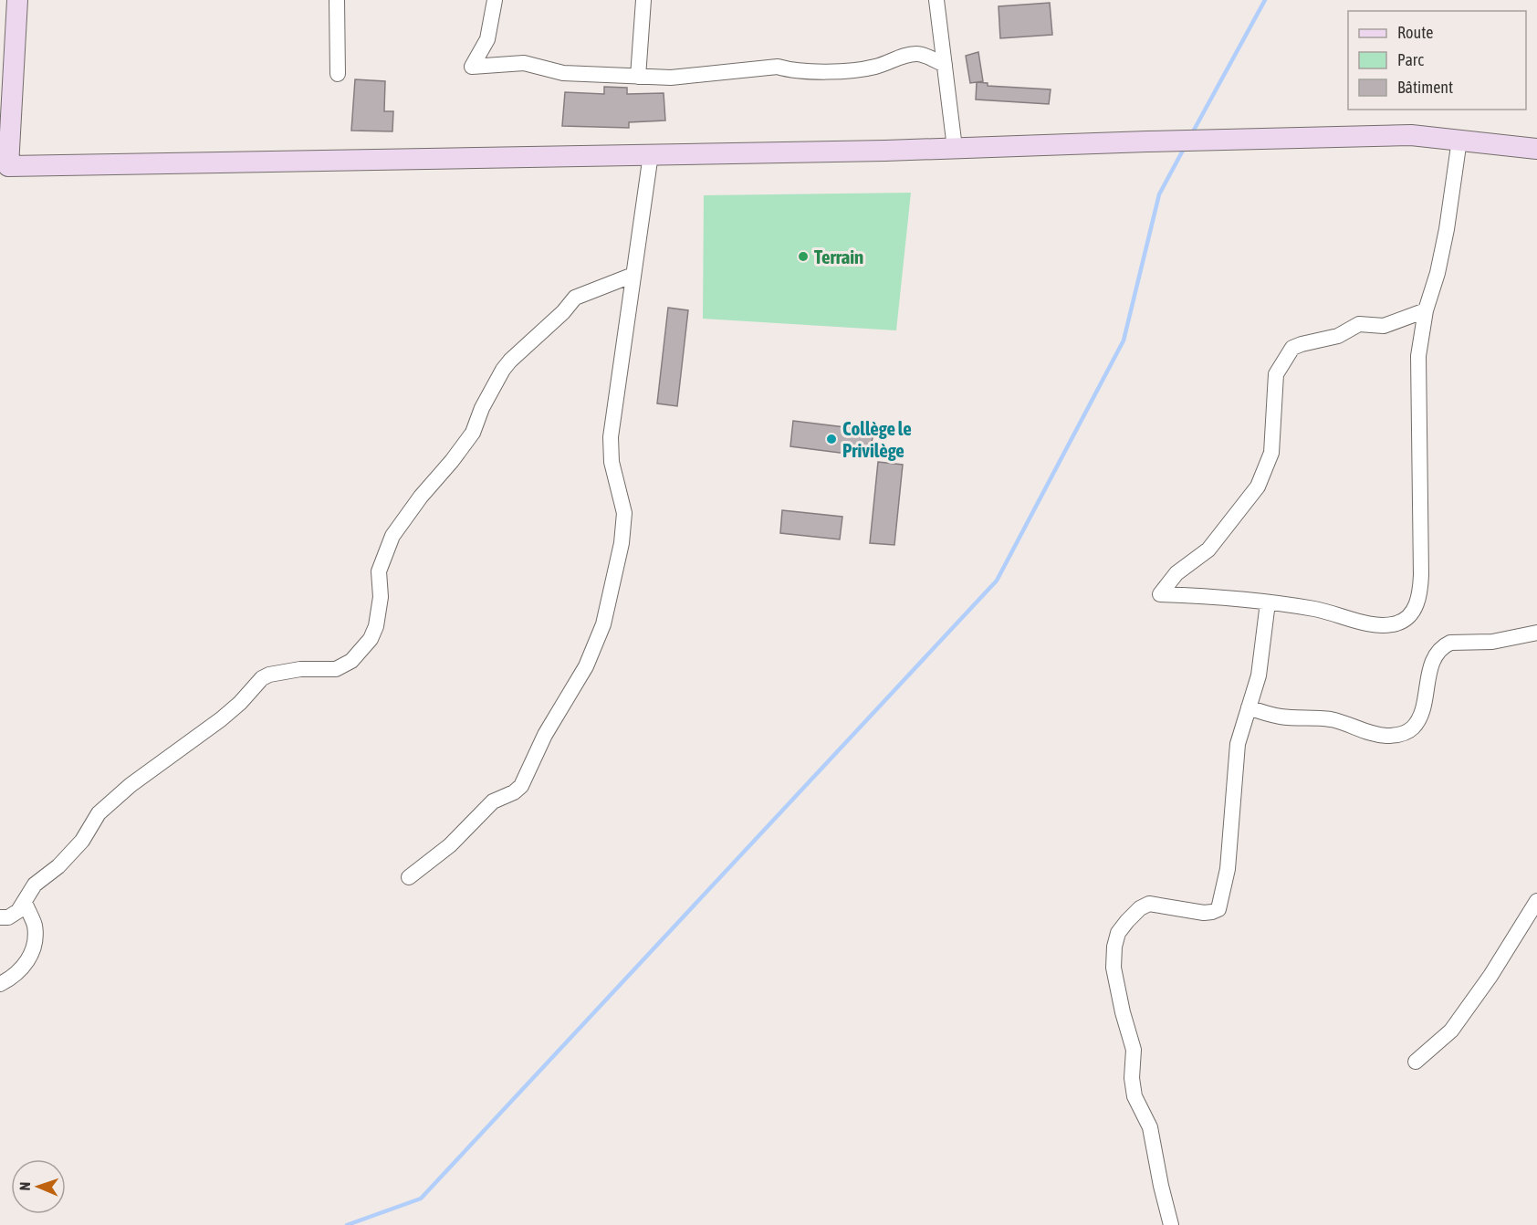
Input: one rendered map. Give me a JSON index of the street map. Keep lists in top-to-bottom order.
{
  "places": ["Terrain", "Collège le Privilège"],
  "legend": ["Route", "Parc", "Bâtiment"],
  "north": "left"
}
